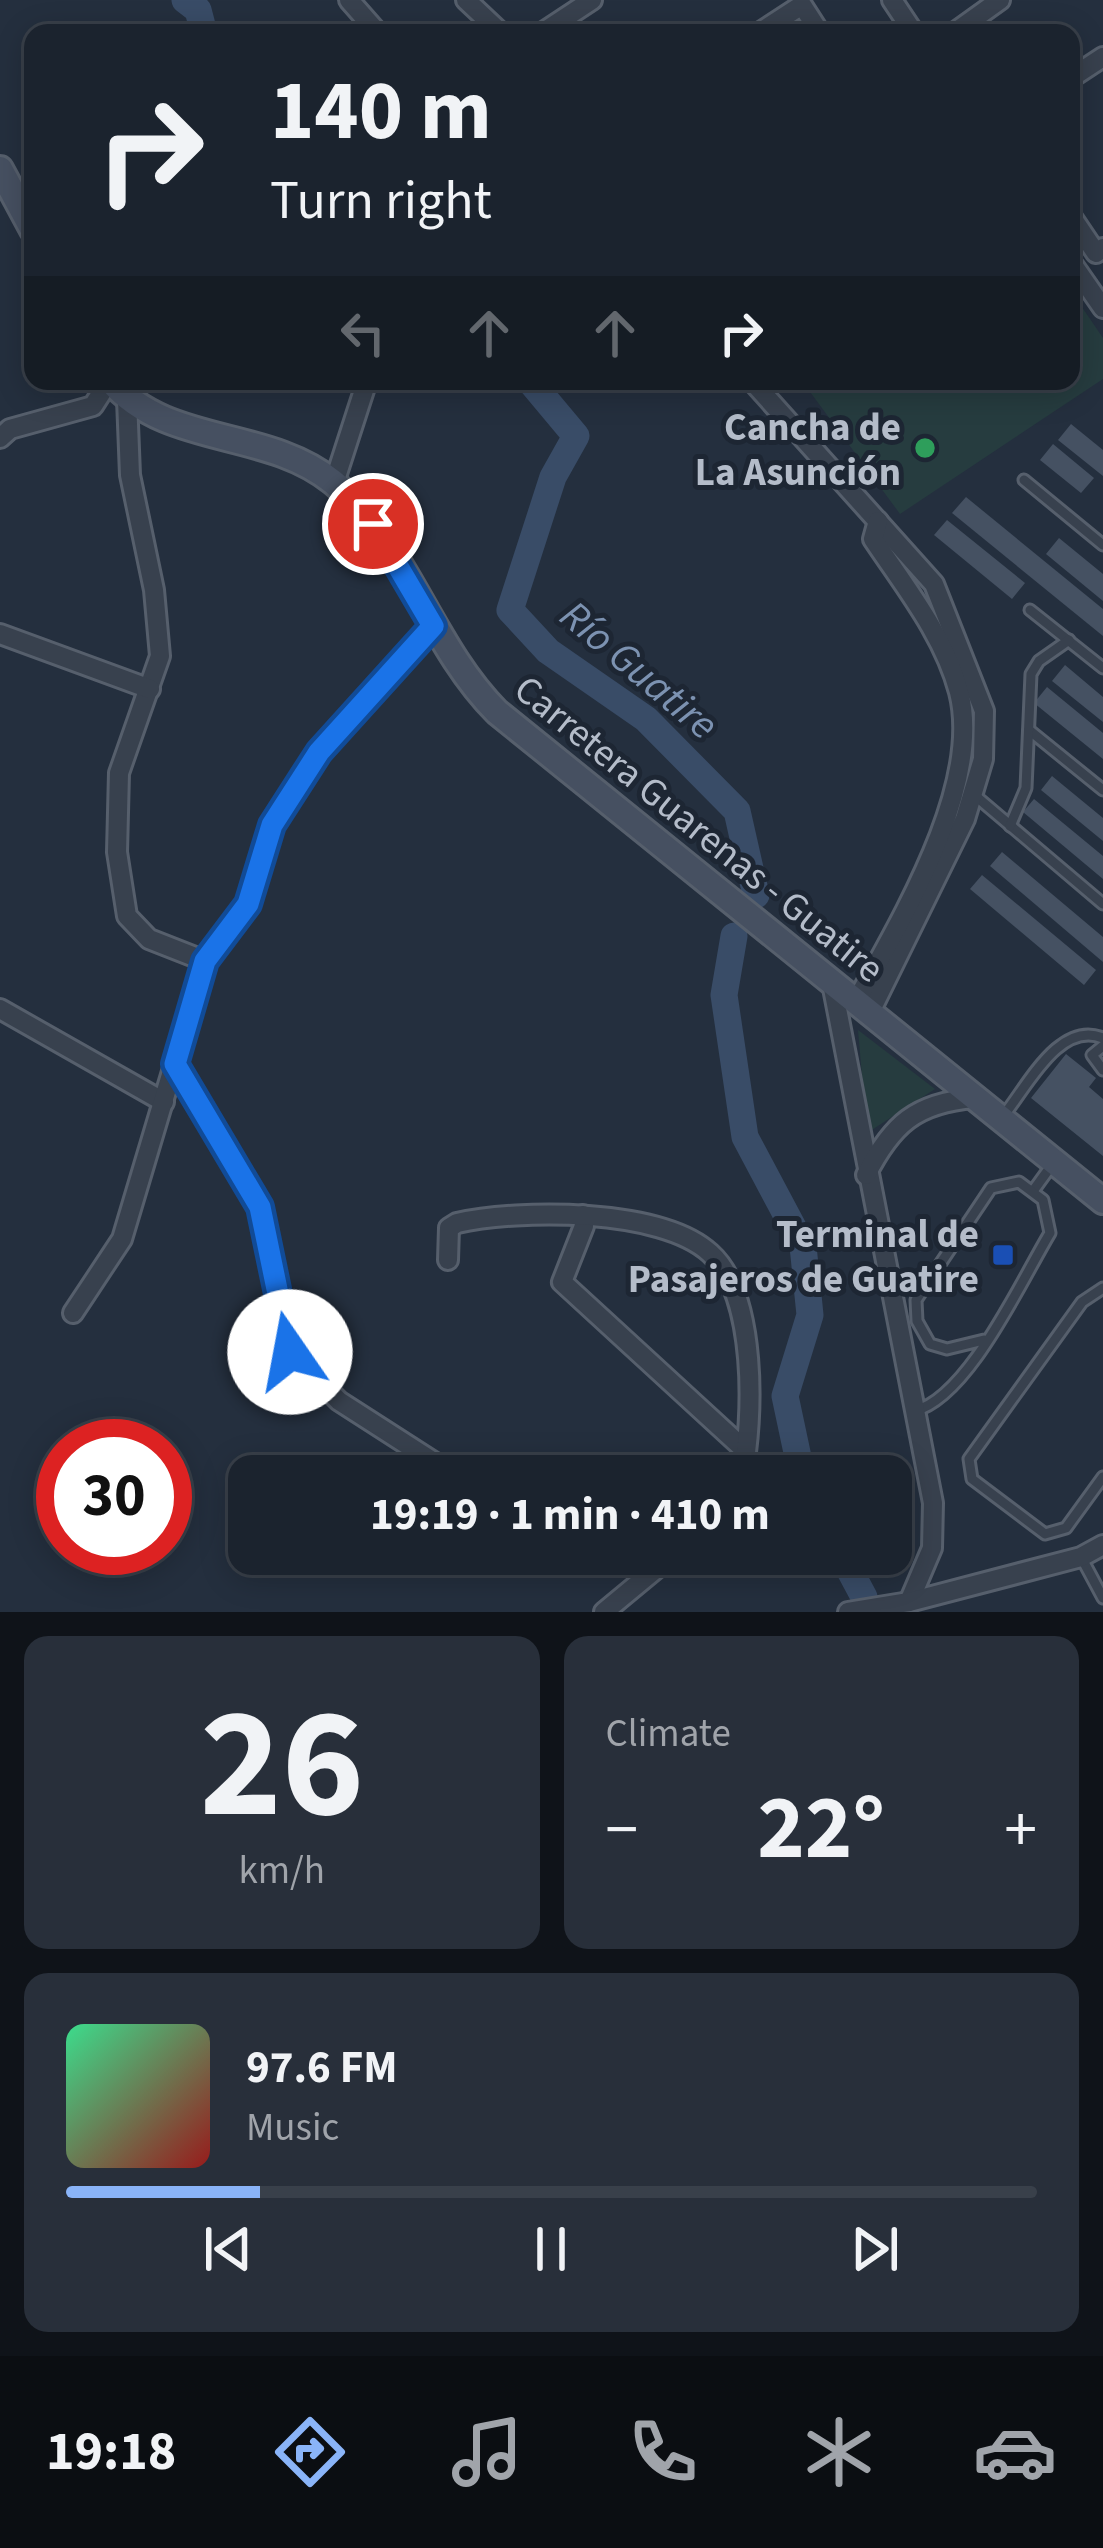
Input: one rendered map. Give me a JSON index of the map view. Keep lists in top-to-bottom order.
{
  "streets": {
    "main road": ["Carretera Guarenas - Guatire"]
  },
  "water": ["Río Guatire"],
  "places": {
    "other": ["Cancha de La Asunción"],
    "transit": ["Terminal de Pasajeros de Guatire"]
  },
  "page": {
    "turn": ["140 m", "Turn right"],
    "limit": "30",
    "trip": "19:19 · 1 min · 410 m",
    "tile": [
      ["26", "km/h"],
      "Climate"
    ],
    "heat": ["−", "22°", "+"],
    "song": ["97.6 FM", "Music"],
    "tabs": "19:18"
  }
}
